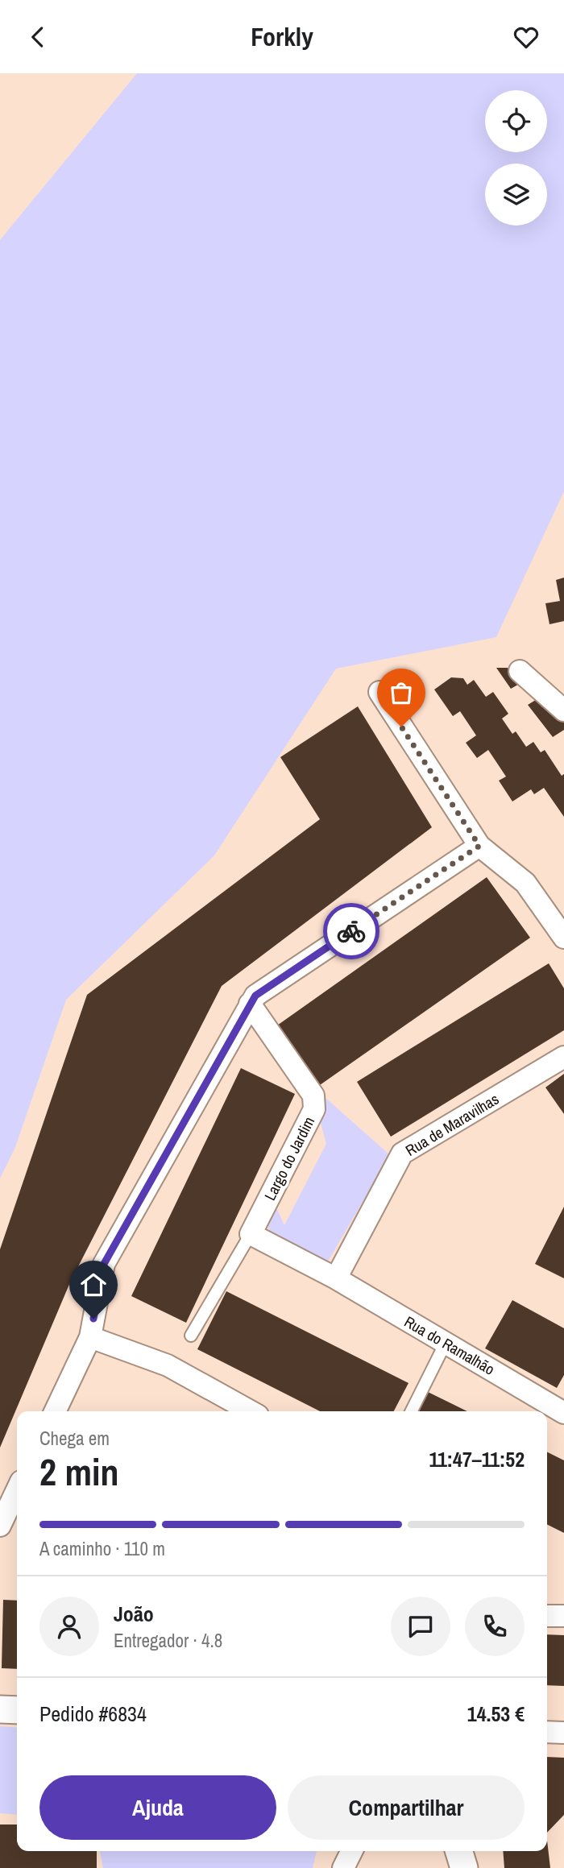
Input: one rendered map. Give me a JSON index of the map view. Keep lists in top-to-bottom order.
{
  "streets": {
    "street": ["Rua de Maravilhas", "Largo do Jardim", "Rua do Ramalhão"]
  },
  "crossings": [
    ["Rua de Maravilhas", "Rua do Ramalhão"]
  ],
  "page": {
    "header": "Forkly",
    "heading": ["2 min", "Chega em", "11:47–11:52"],
    "panel": [
      "João",
      "Entregador · 4.8",
      "Pedido #6834",
      "14.53 €"
    ],
    "bar": "A caminho · 110 m",
    "buttons": ["Ajuda", "Compartilhar"]
  }
}
